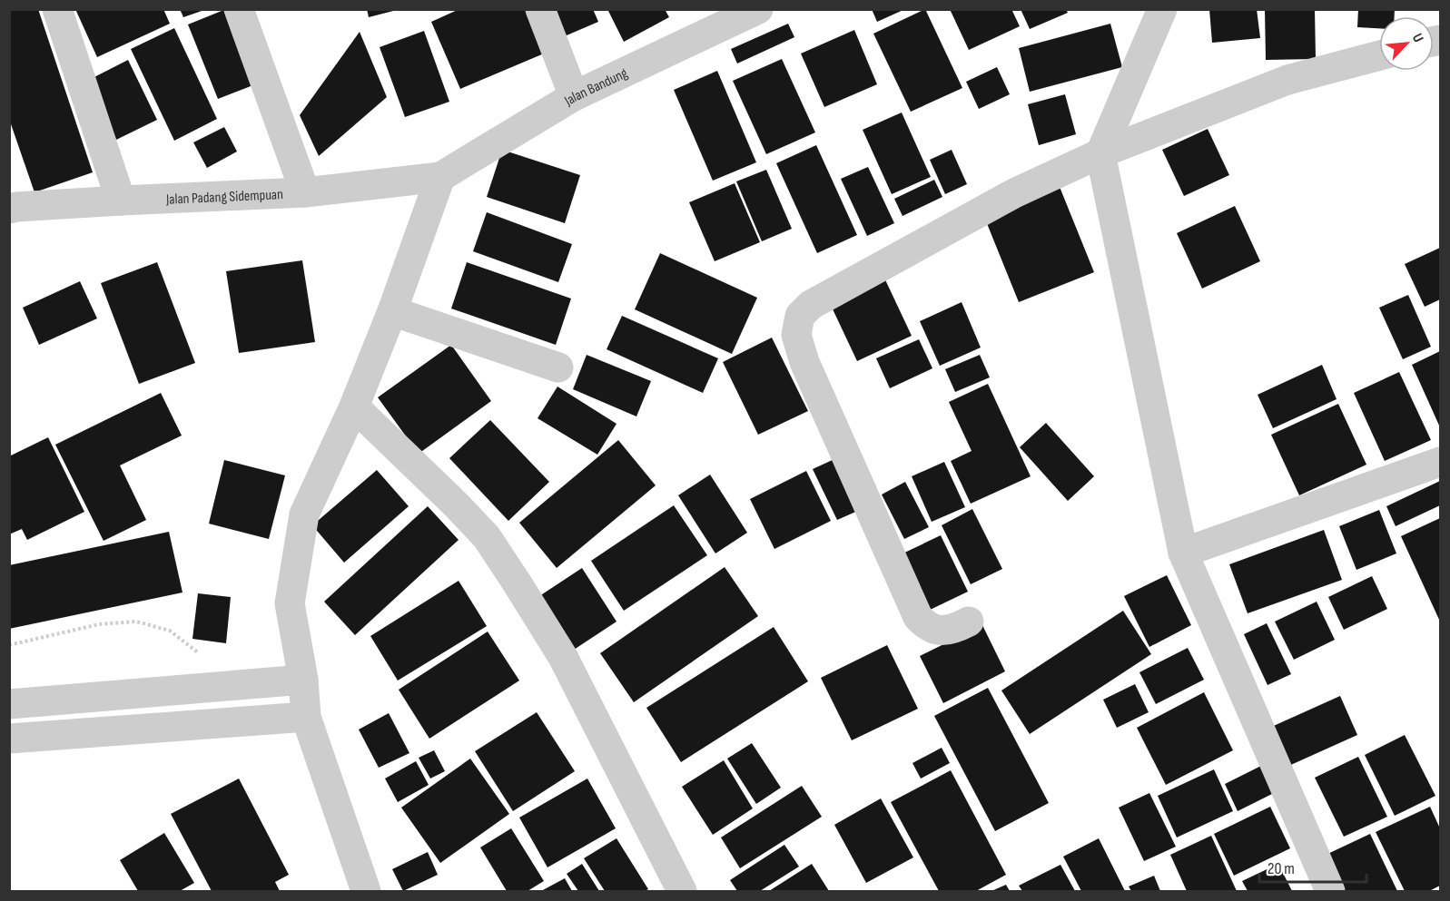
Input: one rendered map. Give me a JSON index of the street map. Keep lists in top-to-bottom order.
{
  "streets": {
    "street": ["Jalan Bandung", "Jalan Padang Sidempuan"]
  },
  "crossings": [
    ["Jalan Bandung", "Jalan Padang Sidempuan"]
  ],
  "scale_bar": "20 m",
  "north": "top right"
}
